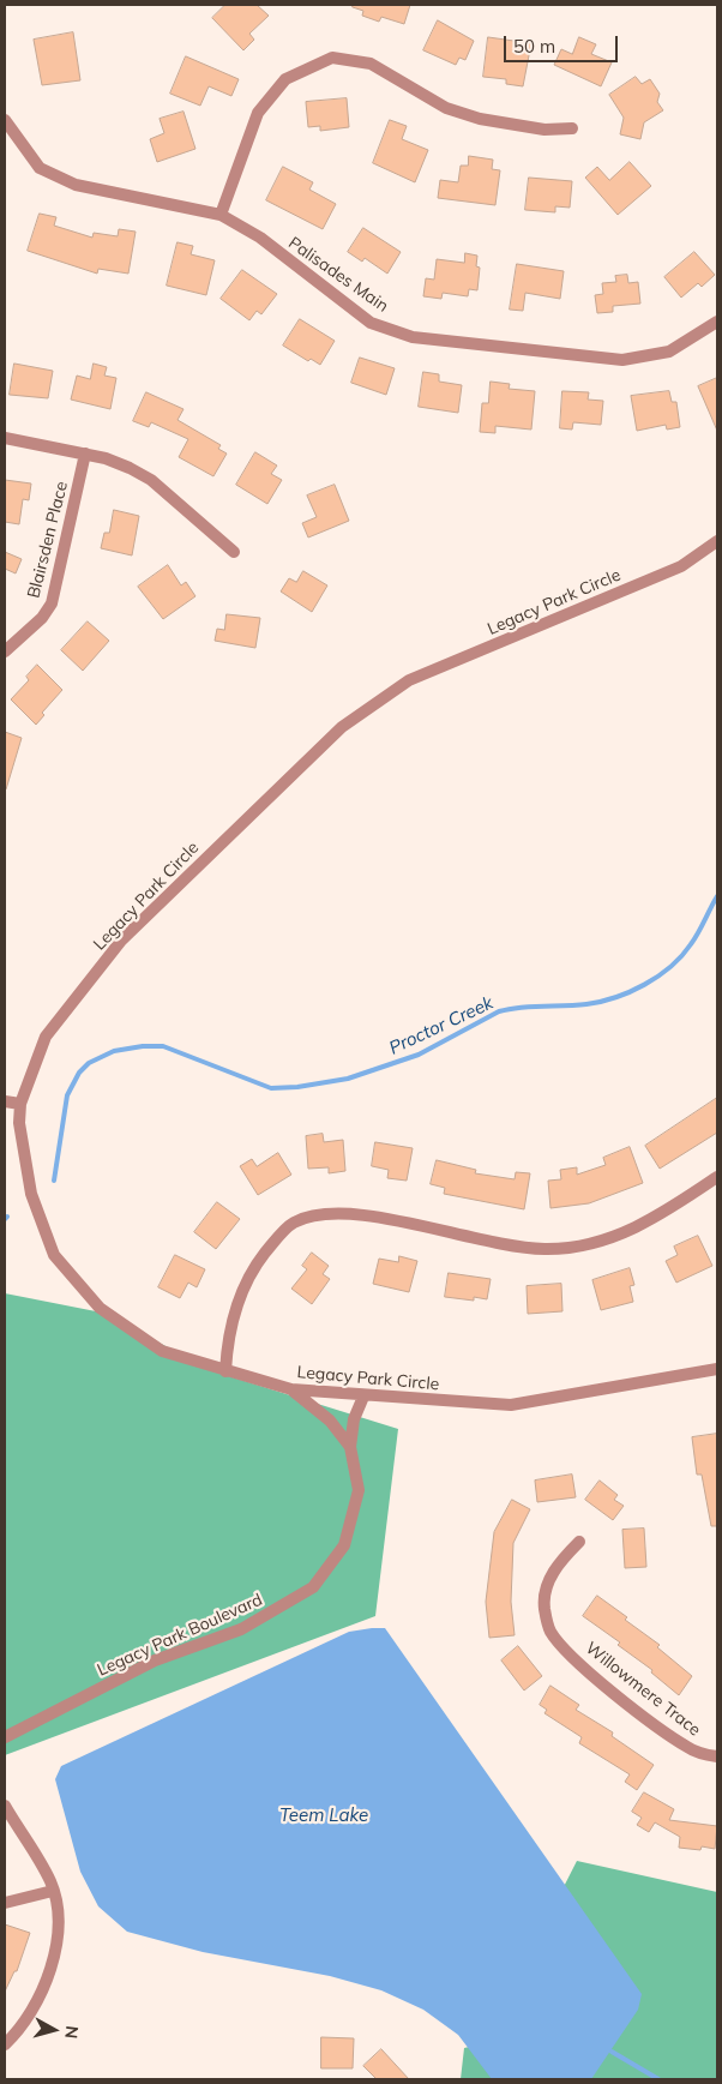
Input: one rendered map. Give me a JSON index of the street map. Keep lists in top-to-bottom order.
{
  "streets": {
    "street": [
      "Palisades Main",
      "Blairsden Place",
      "Legacy Park Circle",
      "Legacy Park Boulevard",
      "Willowmere Trace"
    ]
  },
  "crossings": [
    ["Legacy Park Circle", "Legacy Park Boulevard"]
  ],
  "water": ["Proctor Creek", "Teem Lake"],
  "scale_bar": "50 m",
  "north": "right"
}
